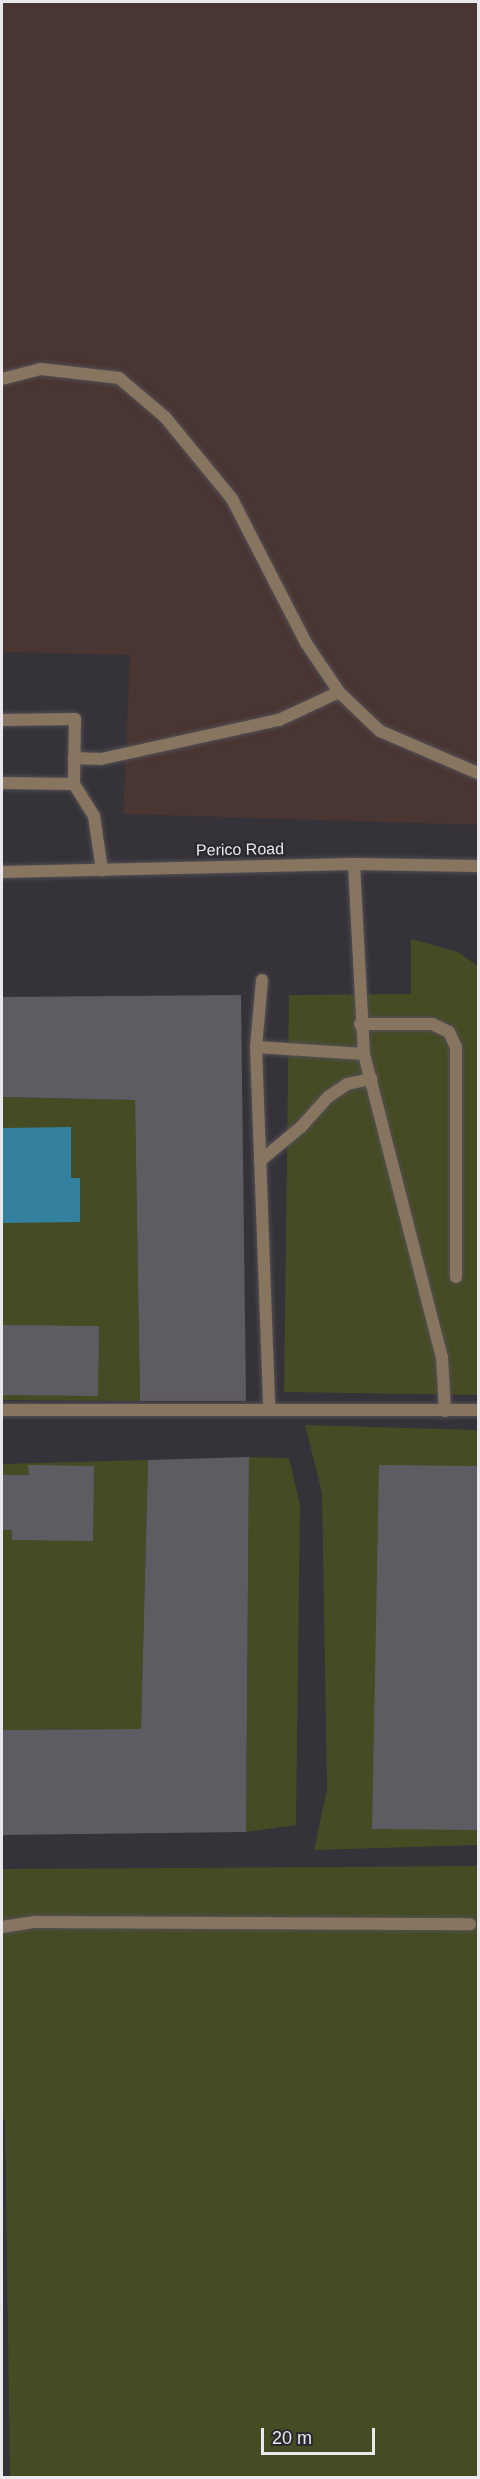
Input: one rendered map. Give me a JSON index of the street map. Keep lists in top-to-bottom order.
{
  "streets": {
    "street": ["Perico Road"]
  },
  "scale_bar": "20 m"
}
